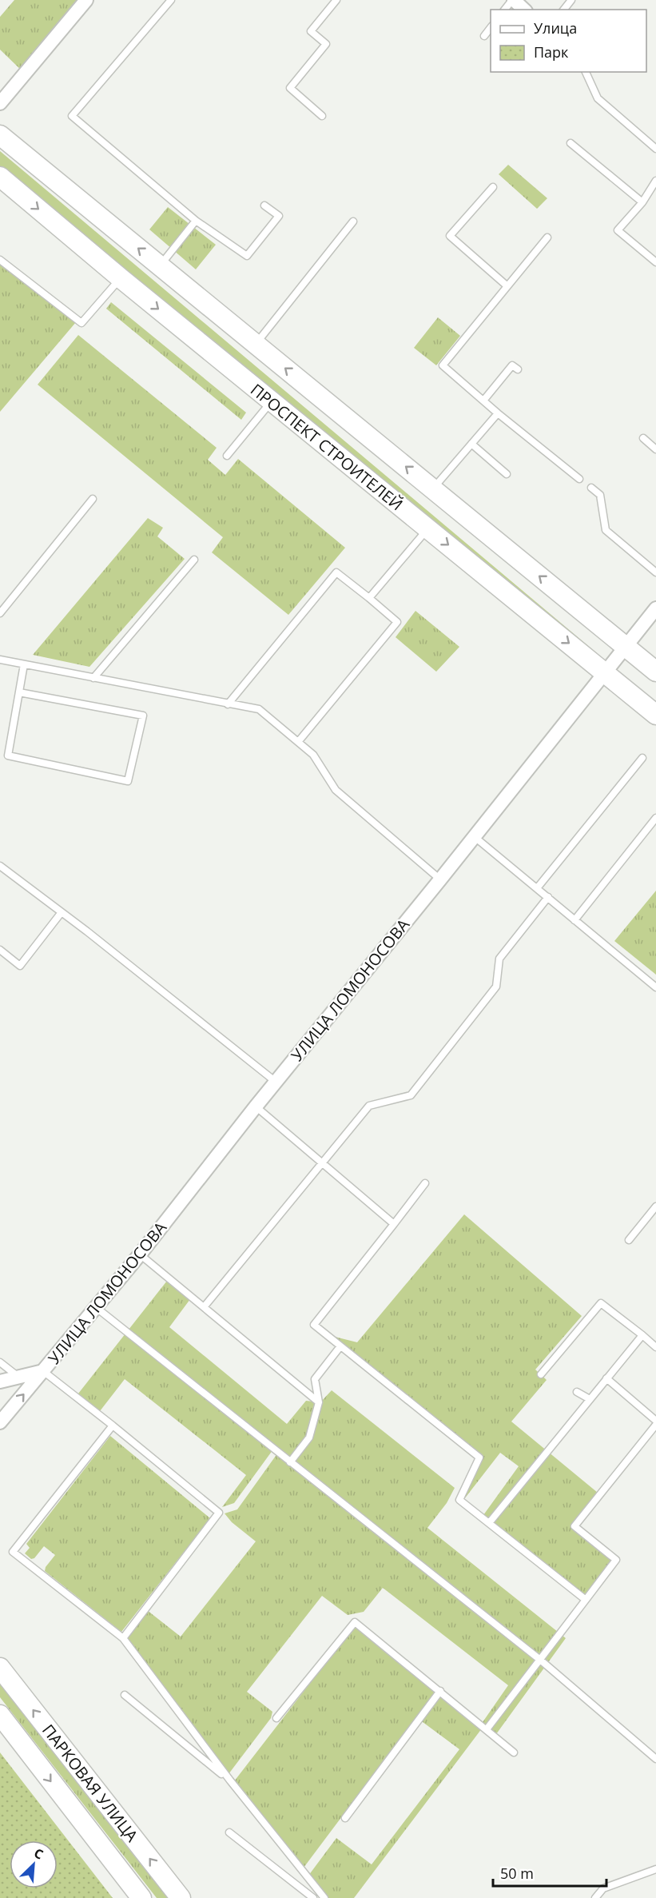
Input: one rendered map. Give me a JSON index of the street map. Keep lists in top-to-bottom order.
{
  "streets": {
    "main road": ["ПРОСПЕКТ СТРОИТЕЛЕЙ", "ПАРКОВАЯ УЛИЦА"],
    "street": ["УЛИЦА ЛОМОНОСОВА"]
  },
  "crossings": [
    ["ПРОСПЕКТ СТРОИТЕЛЕЙ", "УЛИЦА ЛОМОНОСОВА"]
  ],
  "legend": ["Улица", "Парк"],
  "scale_bar": "50 m",
  "north": "top right"
}
